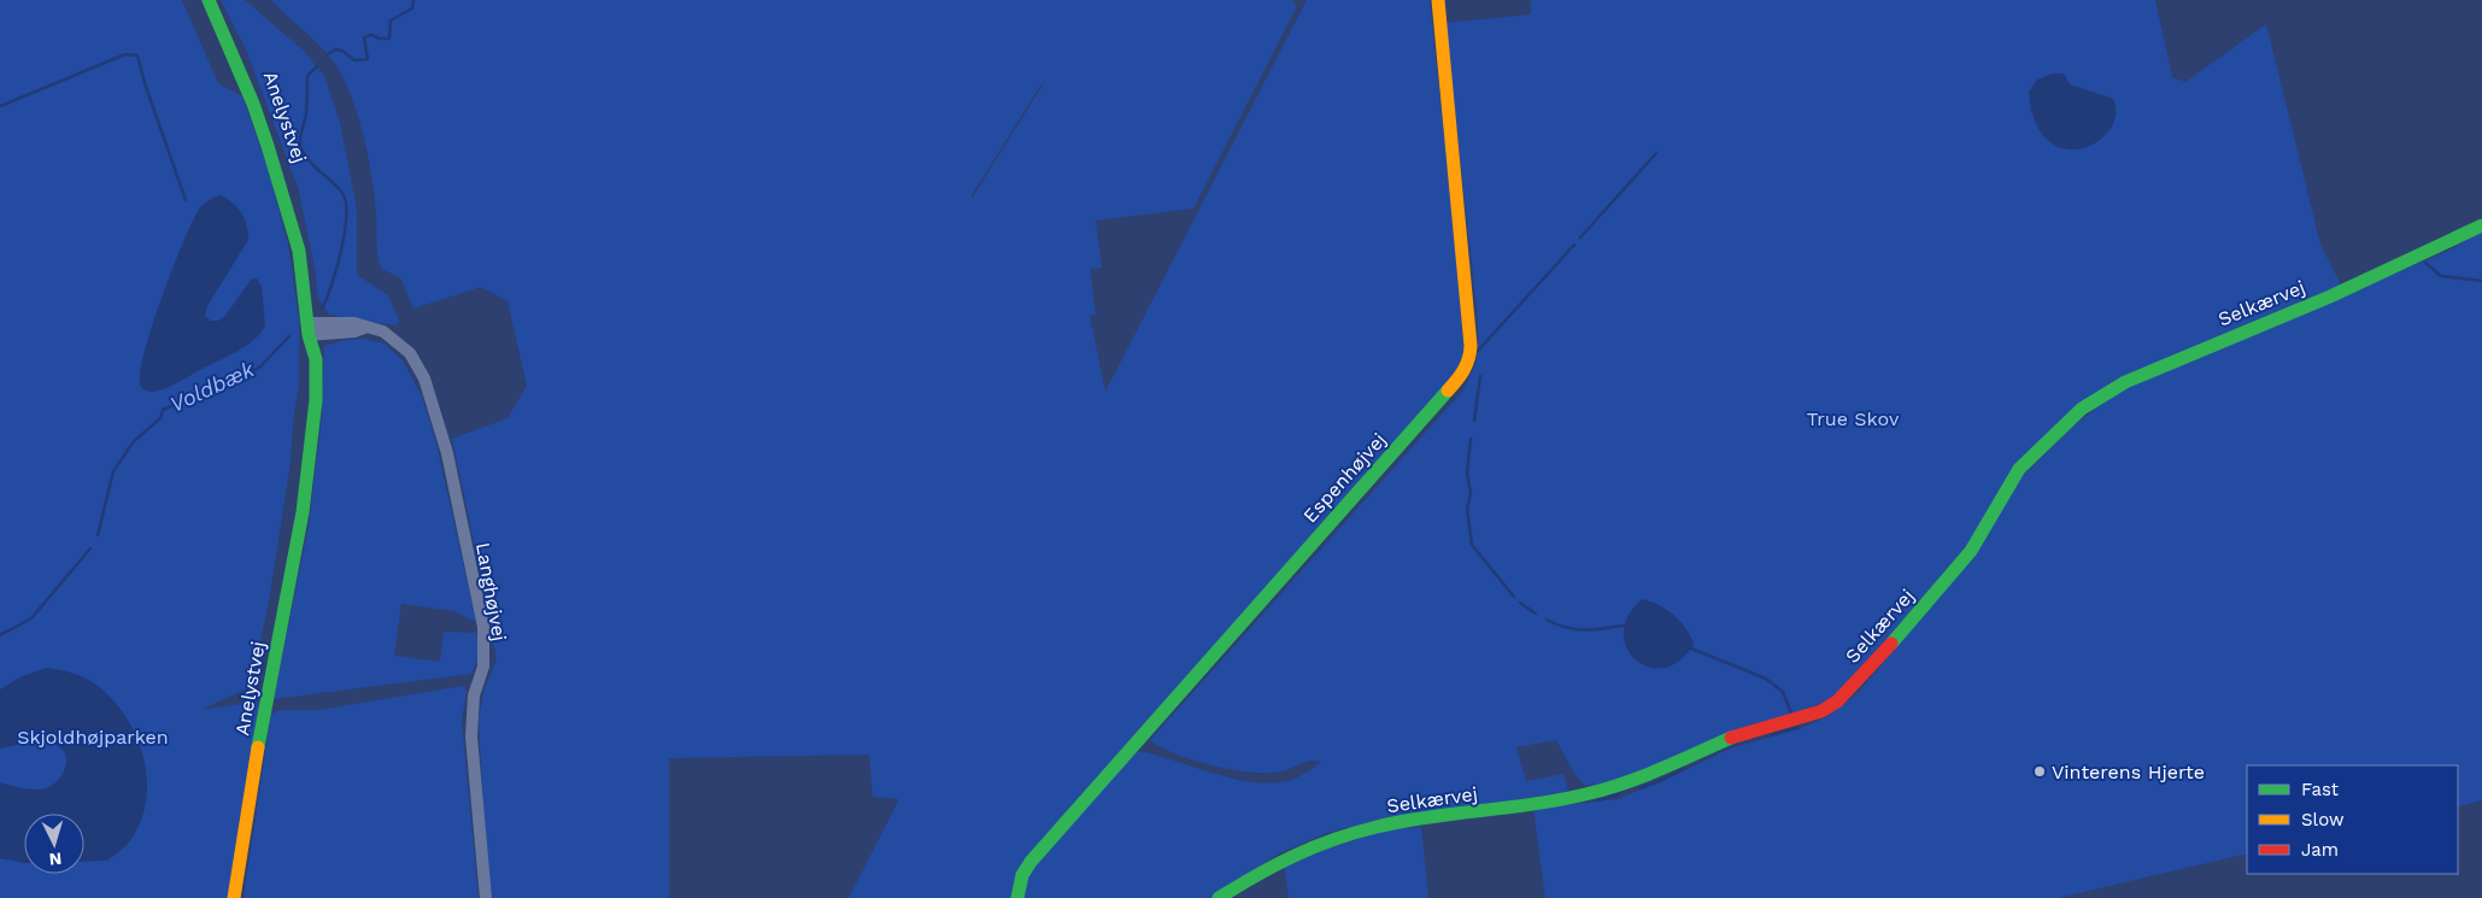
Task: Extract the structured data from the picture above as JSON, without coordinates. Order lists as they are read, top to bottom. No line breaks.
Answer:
{"streets":{"street":["Anelystvej","Selkærvej","Espenhøjvej","Langhøjvej"]},"crossings":[["Anelystvej","Langhøjvej"]],"water":["Voldbæk"],"parks":["True Skov","Skjoldhøjparken"],"places":["Vinterens Hjerte"],"legend":["Fast","Slow","Jam"],"north":"bottom"}
